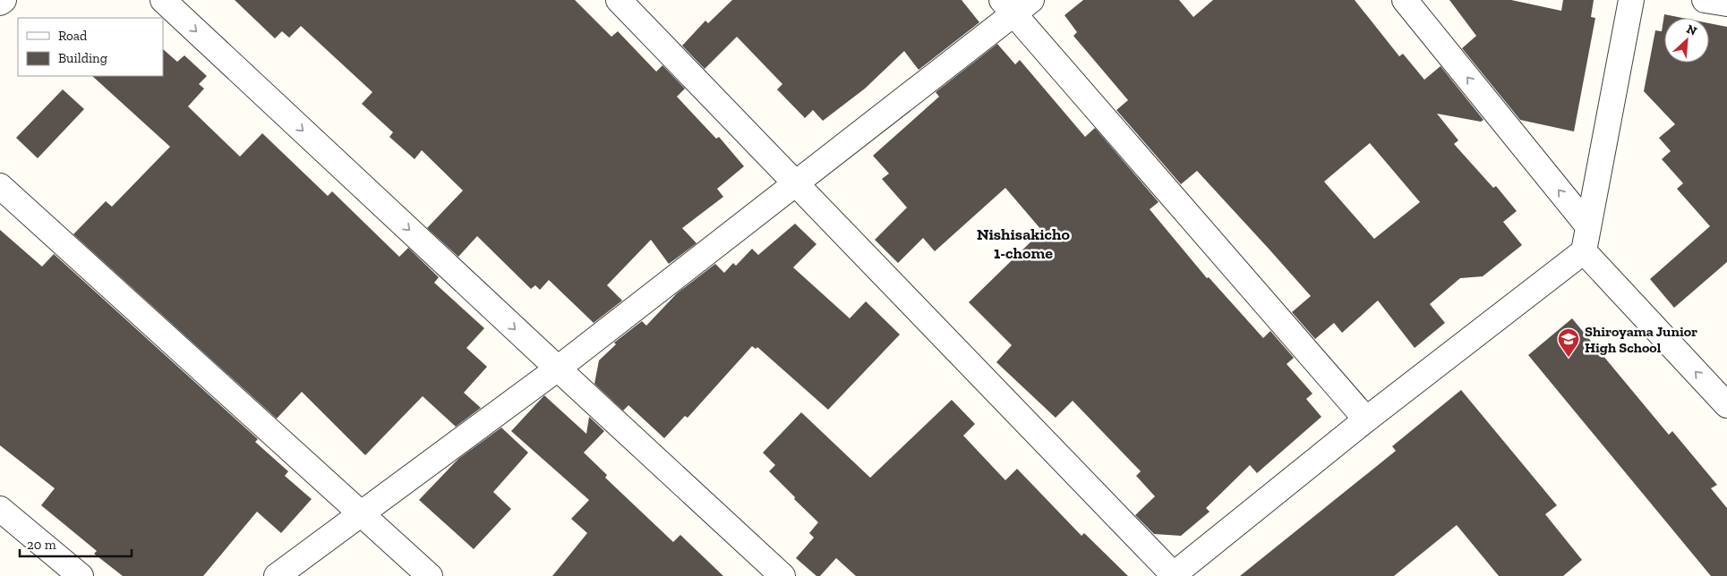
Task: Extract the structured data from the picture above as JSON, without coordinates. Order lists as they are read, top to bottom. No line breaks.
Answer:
{"districts":["Nishisakicho 1-chome"],"places":{"school or university":["Shiroyama Junior High School"]},"legend":["Road","Building"],"scale_bar":"20 m","north":"top right"}
